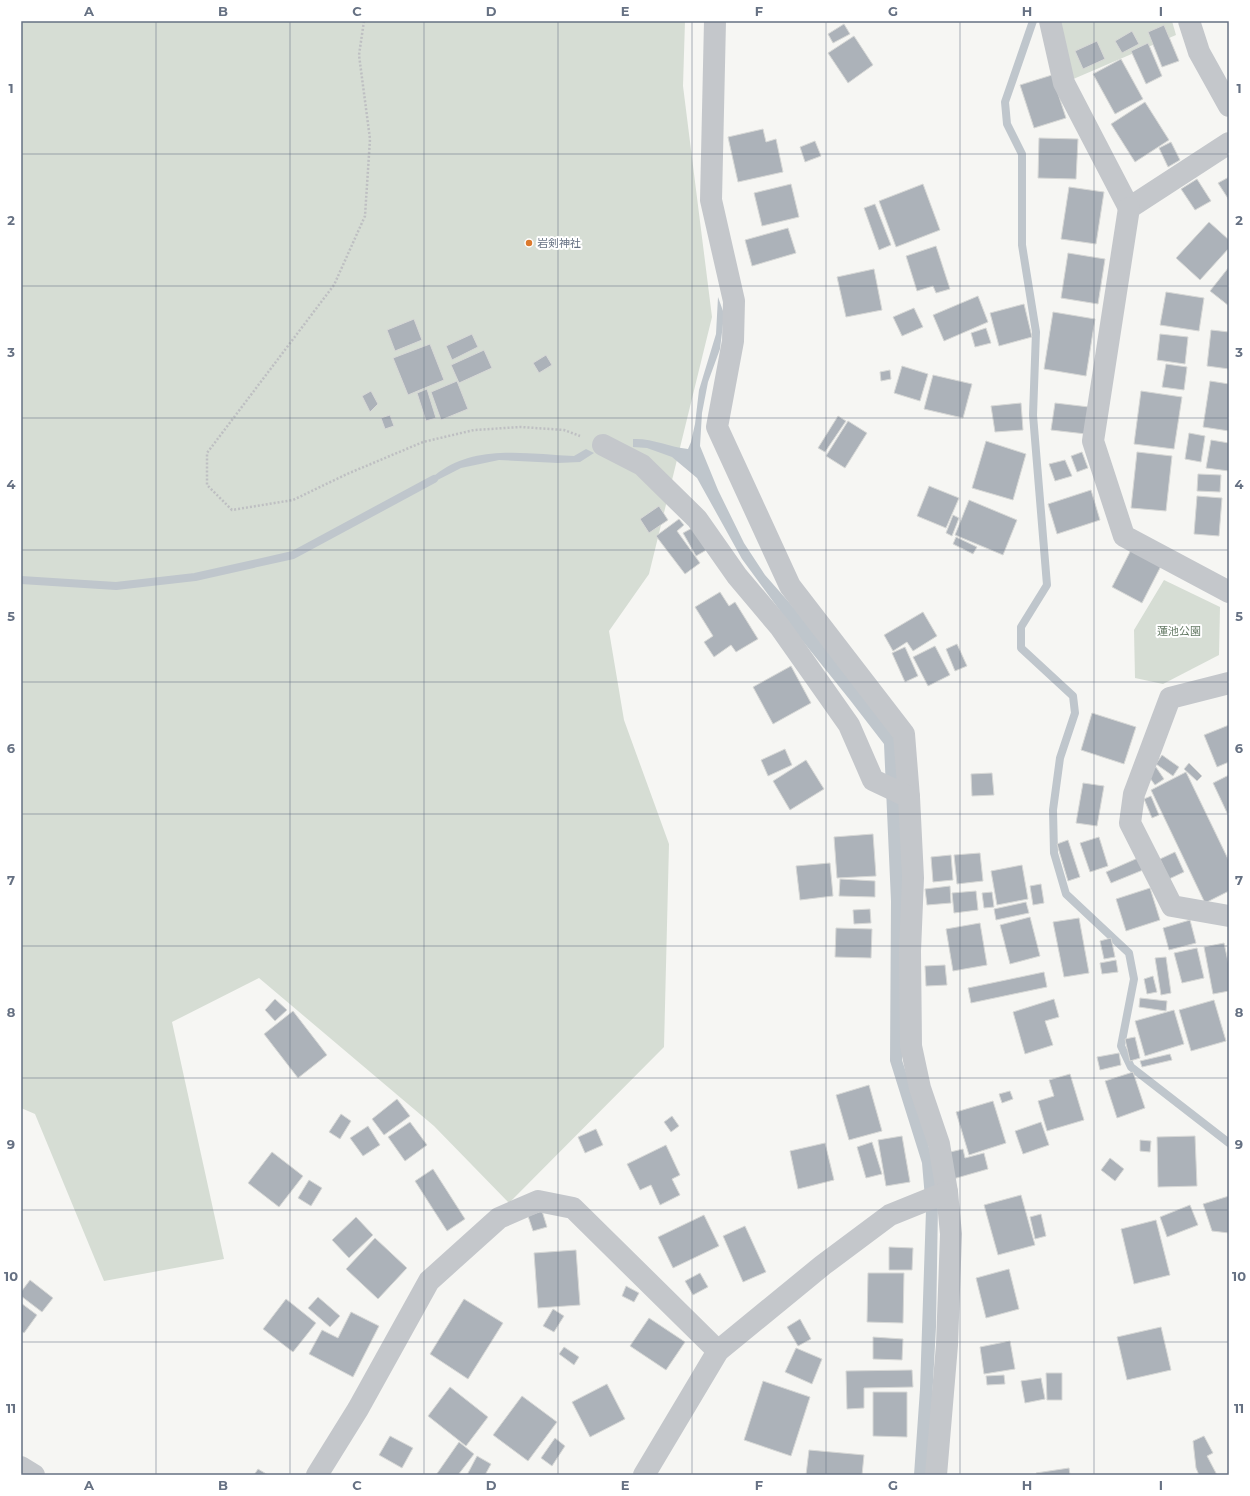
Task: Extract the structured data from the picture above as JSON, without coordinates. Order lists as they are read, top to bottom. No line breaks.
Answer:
{"parks":["蓮池公園"],"places":["岩剣神社"],"grid":{"columns":["A","B","C","D","E","F","G","H","I"],"rows":["1","2","3","4","5","6","7","8","9","10","11"]}}
